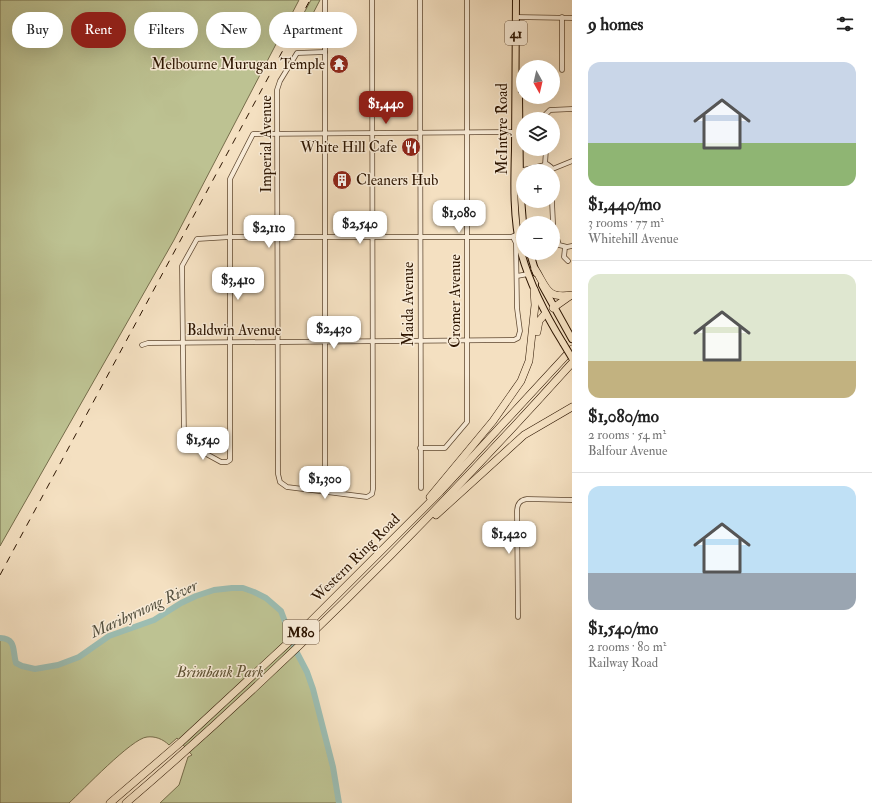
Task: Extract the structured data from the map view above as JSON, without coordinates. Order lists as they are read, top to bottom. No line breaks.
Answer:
{"streets":{"highway":["Western Ring Road","M80"],"main road":["41","McIntyre Road"],"street":["Imperial Avenue","Cromer Avenue","Maida Avenue","Baldwin Avenue"]},"crossings":[["41","McIntyre Road"],["McIntyre Road","Baldwin Avenue"],["Imperial Avenue","Baldwin Avenue"],["Cromer Avenue","Maida Avenue"],["Cromer Avenue","Baldwin Avenue"],["Maida Avenue","Baldwin Avenue"]],"water":["Maribyrnong River"],"parks":["Brimbank Park"],"places":{"temple":["Melbourne Murugan Temple"],"restaurant":["White Hill Cafe"],"building":["Cleaners Hub"]},"north":"bottom","page":{"heading":"9 homes","chip":["Buy","Rent","Filters","New","Apartment"],"list":[{"name":"$1,440/mo","note":"3 rooms · 77 m² · Whitehill Avenue"},{"name":"$1,080/mo","note":"2 rooms · 54 m² · Balfour Avenue"},{"name":"$1,540/mo","note":"2 rooms · 80 m² · Railway Road"}],"map_buttons":["+","−"],"price":["$1,440","$1,080","$2,540","$2,110","$3,410","$2,430","$1,540","$1,300","$1,420"]}}
